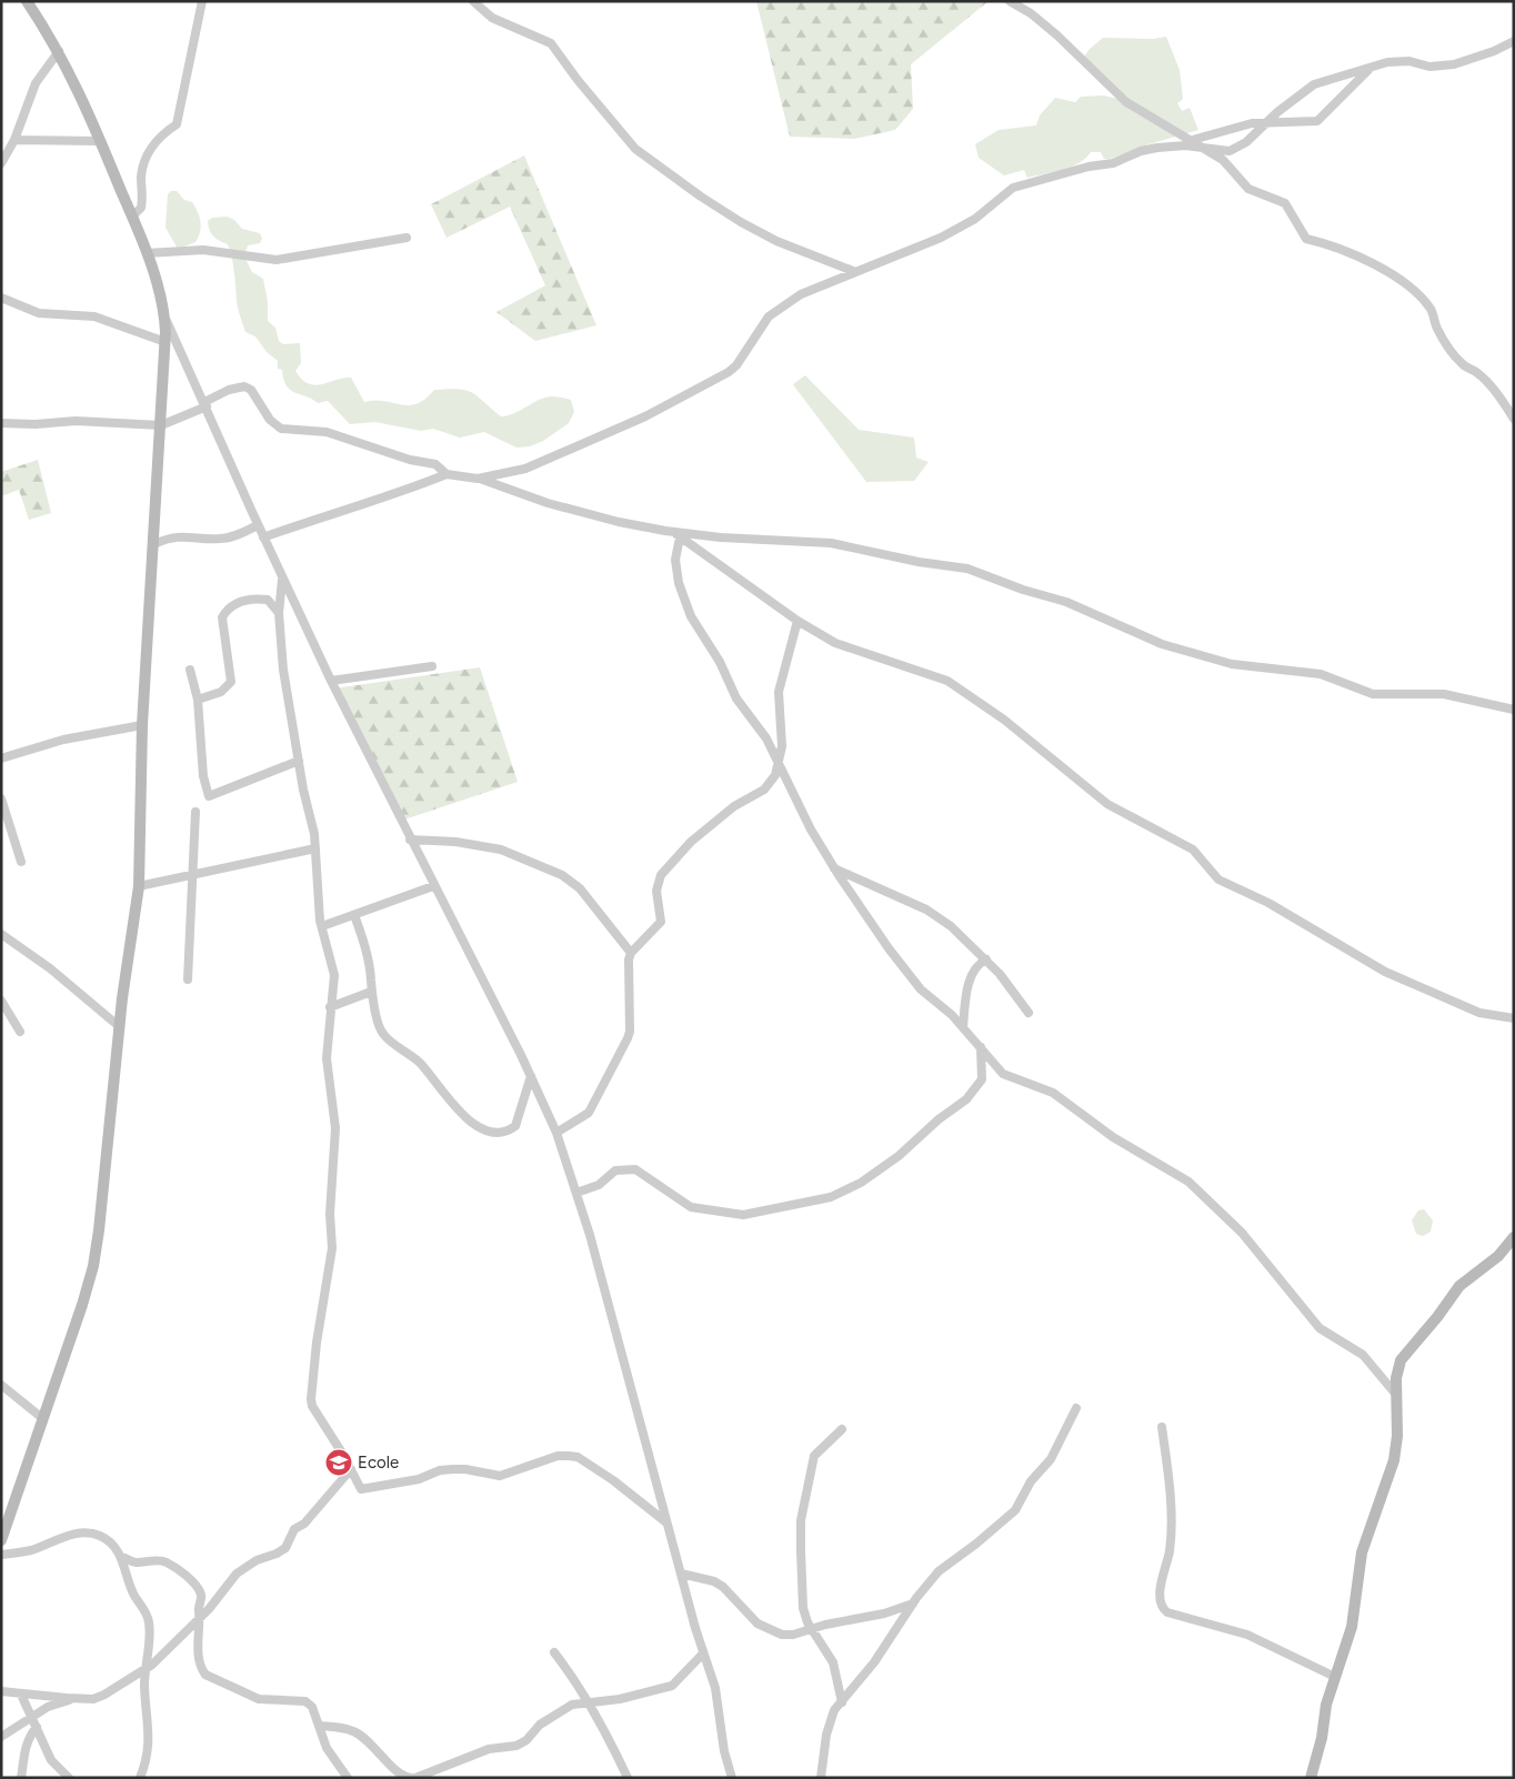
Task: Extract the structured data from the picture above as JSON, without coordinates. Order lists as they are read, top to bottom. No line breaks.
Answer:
{"places":{"school or university":["Ecole"]}}
